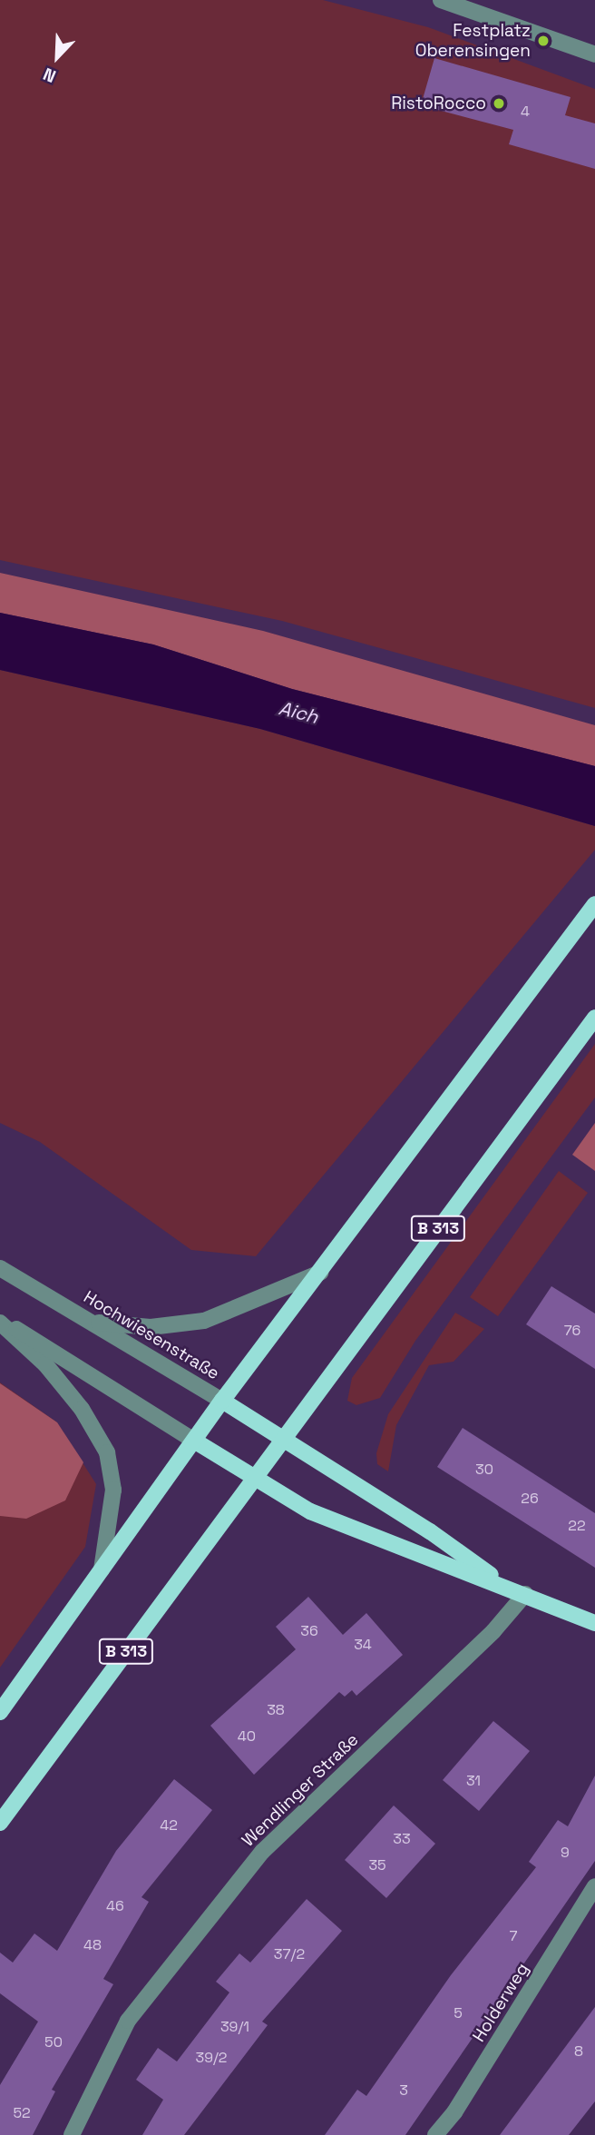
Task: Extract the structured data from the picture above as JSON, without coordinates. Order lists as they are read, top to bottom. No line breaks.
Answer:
{"streets":{"main road":["B 313","Hochwiesenstraße"],"street":["Wendlinger Straße","Holderweg"]},"crossings":[["B 313","Hochwiesenstraße"]],"water":["Aich"],"places":["Festplatz Oberensingen","RistoRocco"],"house_numbers":["4","76","30","26","22","36","34","38","40","31","42","33","9","35","46","7","48","37/2","5","39/1","50","8","39/2","3","52"],"north":"bottom left"}
